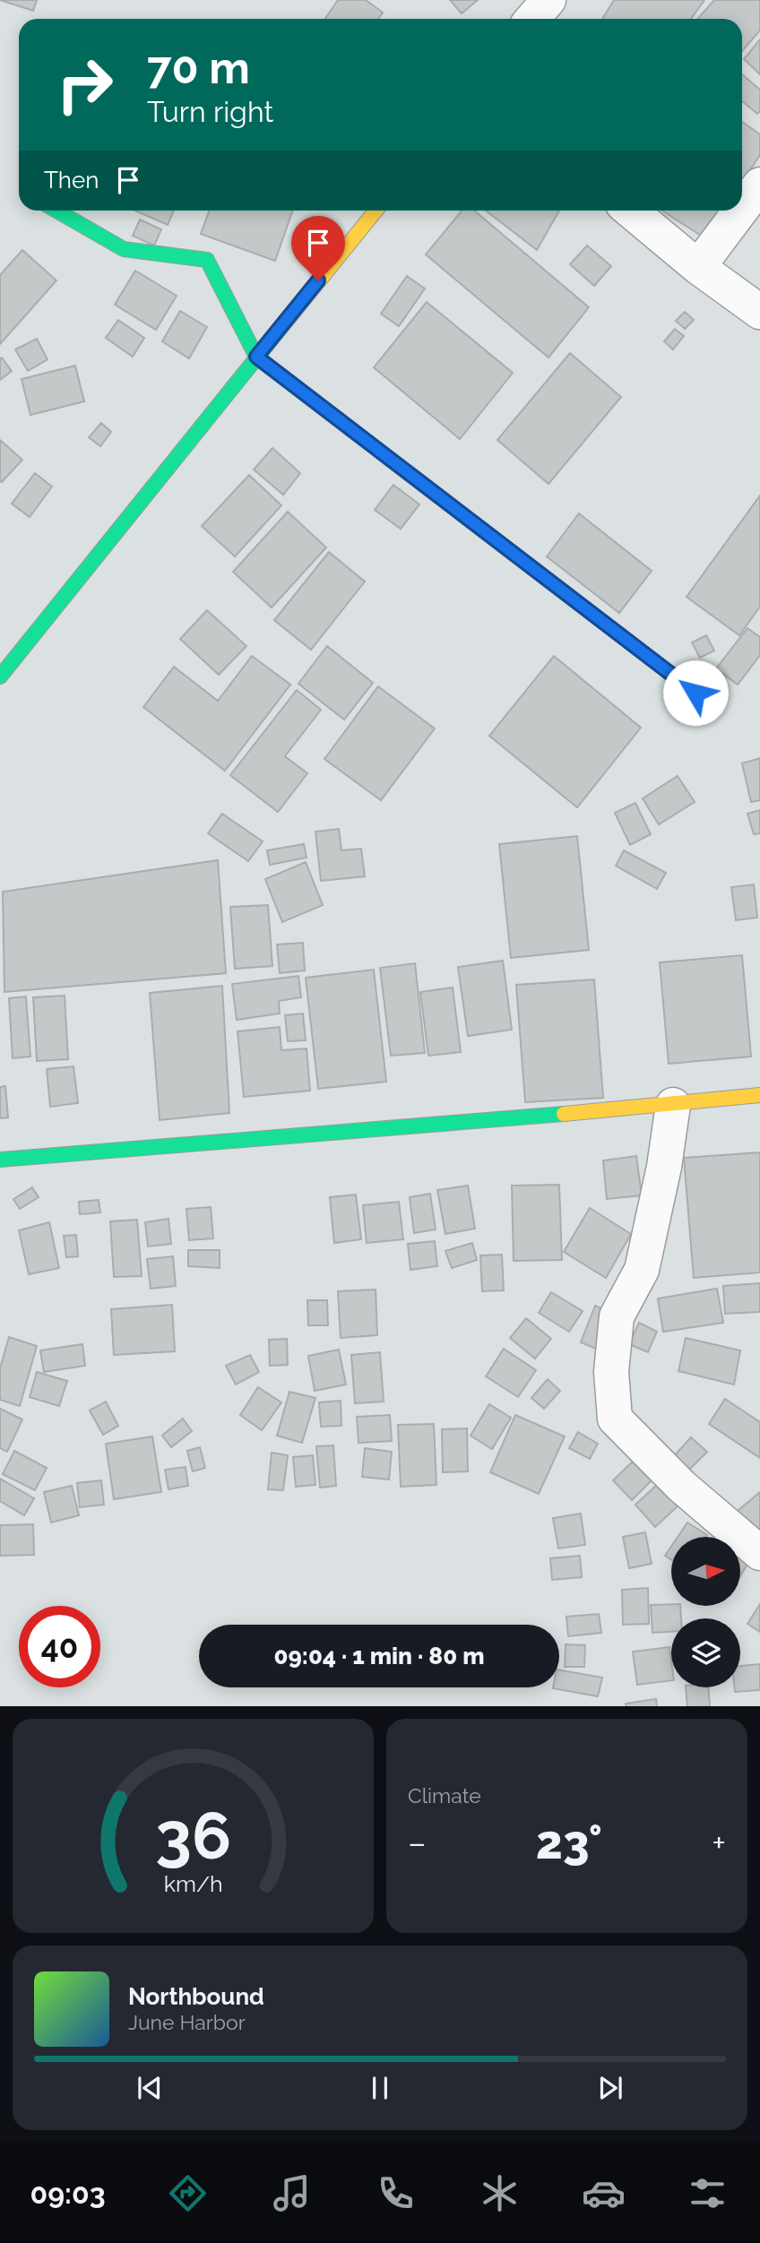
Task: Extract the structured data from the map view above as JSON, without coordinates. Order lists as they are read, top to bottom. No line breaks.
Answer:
{"north":"right","page":{"turn":["70 m","Turn right"],"then":"Then","limit":"40","trip":"09:04 · 1 min · 80 m","tile":"Climate","heat":["−","23°","+"],"song":["Northbound","June Harbor"],"tabs":"09:03","gauge":["36","km/h"]}}
